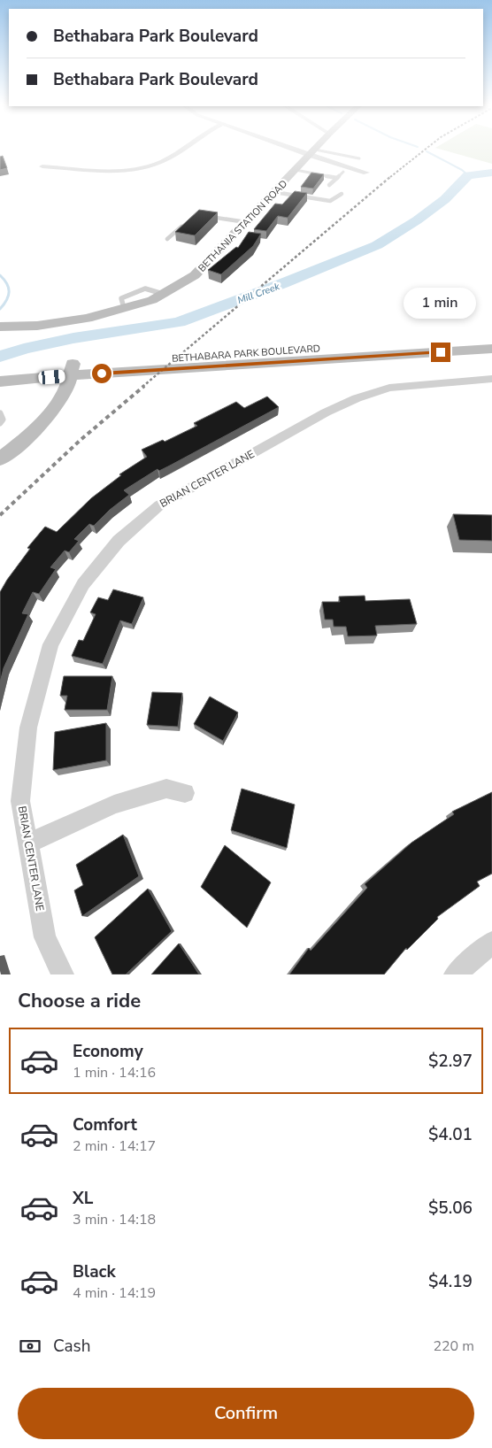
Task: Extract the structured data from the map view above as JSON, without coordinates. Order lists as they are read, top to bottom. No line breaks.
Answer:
{"streets":{"street":["BETHANIA STATION ROAD","BETHABARA PARK BOULEVARD","BRIAN CENTER LANE"]},"water":["Mill Creek"],"page":{"banner":["Bethabara Park Boulevard","Bethabara Park Boulevard"],"bubble":"1 min","heading":"Choose a ride","list":[{"name":"Economy","note":"1 min · 14:16","value":"$2.97"},{"name":"Comfort","note":"2 min · 14:17","value":"$4.01"},{"name":"XL","note":"3 min · 14:18","value":"$5.06"},{"name":"Black","note":"4 min · 14:19","value":"$4.19"}],"pay":["Cash","220 m"],"buttons":"Confirm"}}
